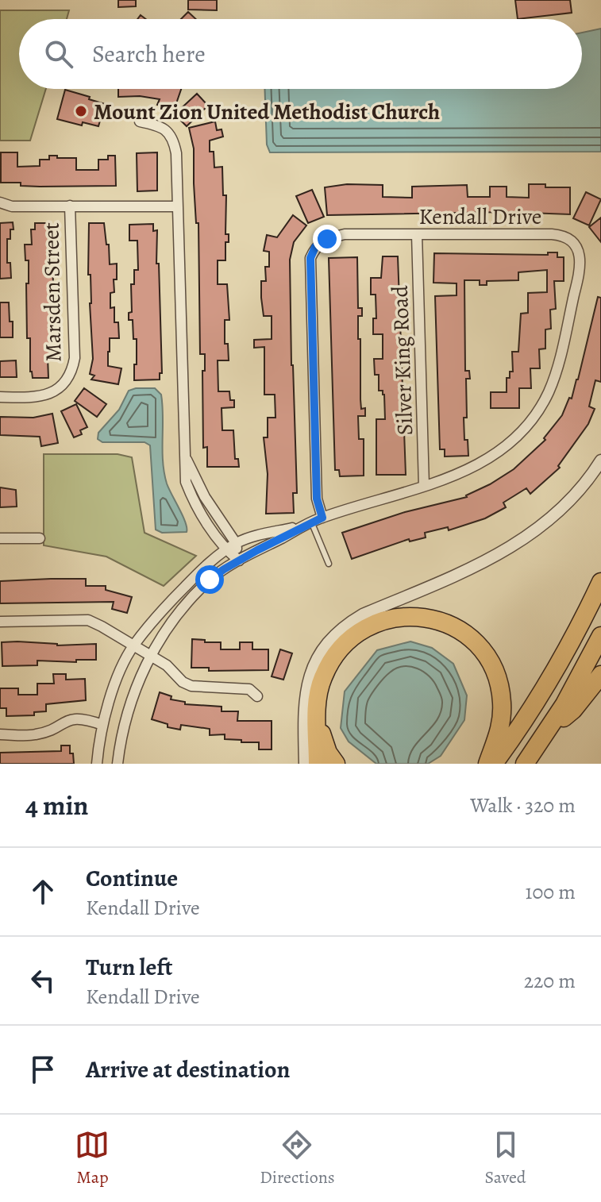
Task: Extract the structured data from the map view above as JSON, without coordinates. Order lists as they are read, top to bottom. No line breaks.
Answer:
{"streets":{"street":["Kendall Drive","Marsden Street","Silver King Road"]},"crossings":[["Kendall Drive","Silver King Road"]],"places":["Mount Zion United Methodist Church"],"page":{"search":"Search here","heading":["4 min","Walk · 320 m"],"list":[["Continue","Kendall Drive","100 m"],["Turn left","Kendall Drive","220 m"],"Arrive at destination"],"nav":["Map","Directions","Saved"]}}
